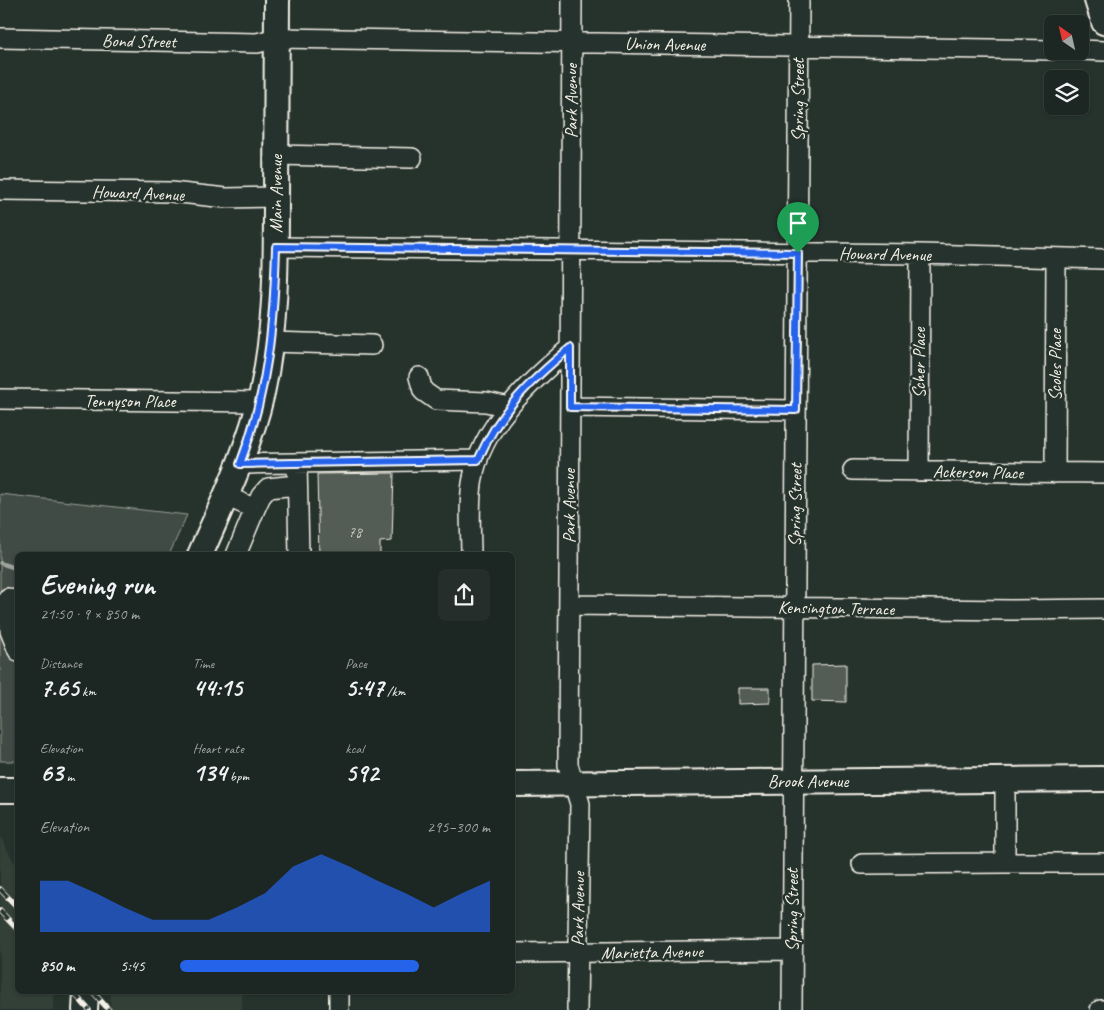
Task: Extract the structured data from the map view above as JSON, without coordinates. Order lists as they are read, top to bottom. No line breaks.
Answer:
{"streets":{"main road":["Main Avenue","Brook Avenue"],"street":["Bond Street","Union Avenue","Spring Street","Park Avenue","Howard Avenue","Scher Place","Scoles Place","Tennyson Place","Ackerson Place","Kensington Terrace","Marietta Avenue"]},"crossings":[["Bond Street","Union Avenue"],["Bond Street","Main Avenue"],["Union Avenue","Spring Street"],["Union Avenue","Park Avenue"],["Union Avenue","Main Avenue"],["Spring Street","Howard Avenue"],["Spring Street","Kensington Terrace"],["Spring Street","Brook Avenue"],["Spring Street","Marietta Avenue"],["Park Avenue","Howard Avenue"],["Park Avenue","Kensington Terrace"],["Park Avenue","Brook Avenue"],["Park Avenue","Marietta Avenue"],["Howard Avenue","Main Avenue"],["Howard Avenue","Scher Place"],["Howard Avenue","Scoles Place"],["Main Avenue","Tennyson Place"],["Scher Place","Ackerson Place"],["Scoles Place","Ackerson Place"]],"house_numbers":["78"],"north":"top left","page":{"heading":["Evening run","21:50 · 9 × 850 m"],"stats":[["Distance","7.65 km"],["Time","44:15"],["Pace","5:47 /km"],["Elevation","63 m"],["Heart rate","134 bpm"],["kcal","592"]],"chart":["Elevation","295–300 m"],"list":[{"name":"850 m","note":"5:45"}]}}
